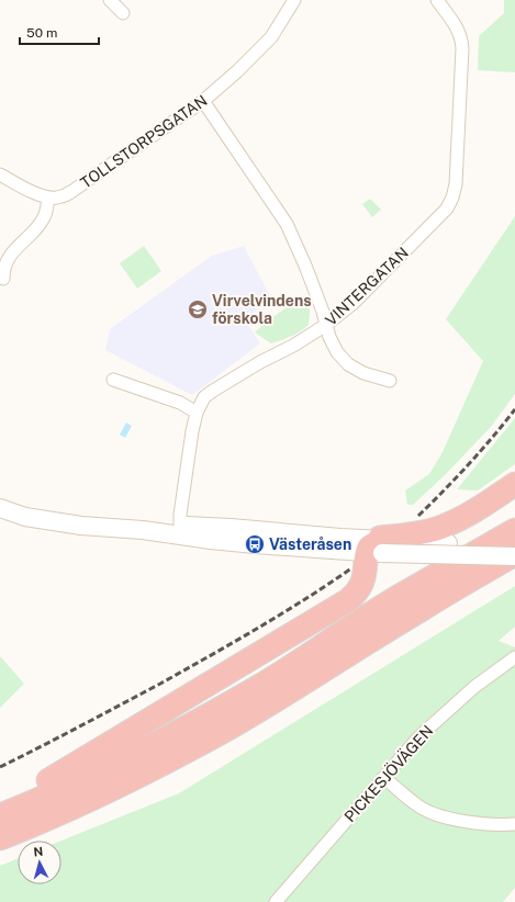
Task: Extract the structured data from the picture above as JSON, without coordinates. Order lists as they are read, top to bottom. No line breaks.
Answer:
{"streets":{"street":["TOLLSTORPSGATAN","VINTERGATAN","PICKESJÖVÄGEN"]},"places":{"school or university":["Virvelvindens förskola"],"bus stop":["Västeråsen"]},"scale_bar":"50 m","north":"top"}
